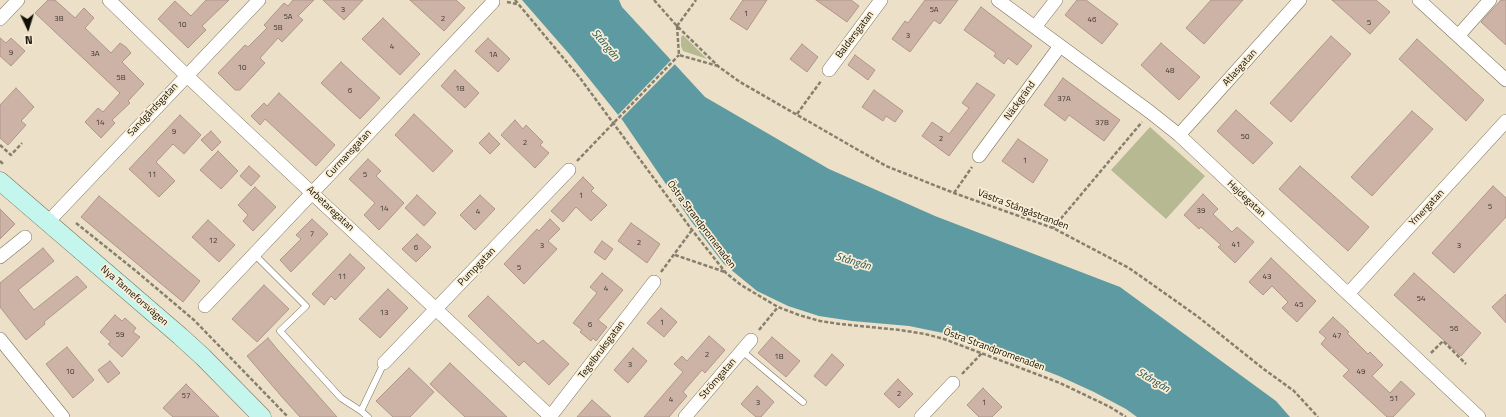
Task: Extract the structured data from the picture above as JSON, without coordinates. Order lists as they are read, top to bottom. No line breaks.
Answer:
{"streets":{"main road":["Nya Tanneforsvägen"],"street":["Baldersgatan","Atlasgatan","Näckgränd","Sandgårdsgatan","Curmansgatan","Hejdegatan","Ymergatan","Arbetaregatan","Pumpgatan","Tegelbruksgatan","Strömgatan"],"path":["Västra Stångåstranden","Östra Strandpromenaden"]},"crossings":[["Atlasgatan","Hejdegatan"],["Näckgränd","Hejdegatan"],["Sandgårdsgatan","Arbetaregatan"],["Sandgårdsgatan","Nya Tanneforsvägen"],["Curmansgatan","Arbetaregatan"],["Hejdegatan","Ymergatan"],["Arbetaregatan","Pumpgatan"],["Arbetaregatan","Tegelbruksgatan"]],"water":["Stångån"],"house_numbers":["3","5A","1","5A","3B","2","46","5","10","5B","3","4","9","3A","1A","10","48","5B","1B","6","37A","14","37B","9","50","2","2","1","11","5","1","5","14","39","4","7","12","2","41","3","3","6","5","11","43","4","54","45","13","1","6","56","59","47","2","1B","3","10","49","2","57","51","4","3","1"],"north":"bottom"}
